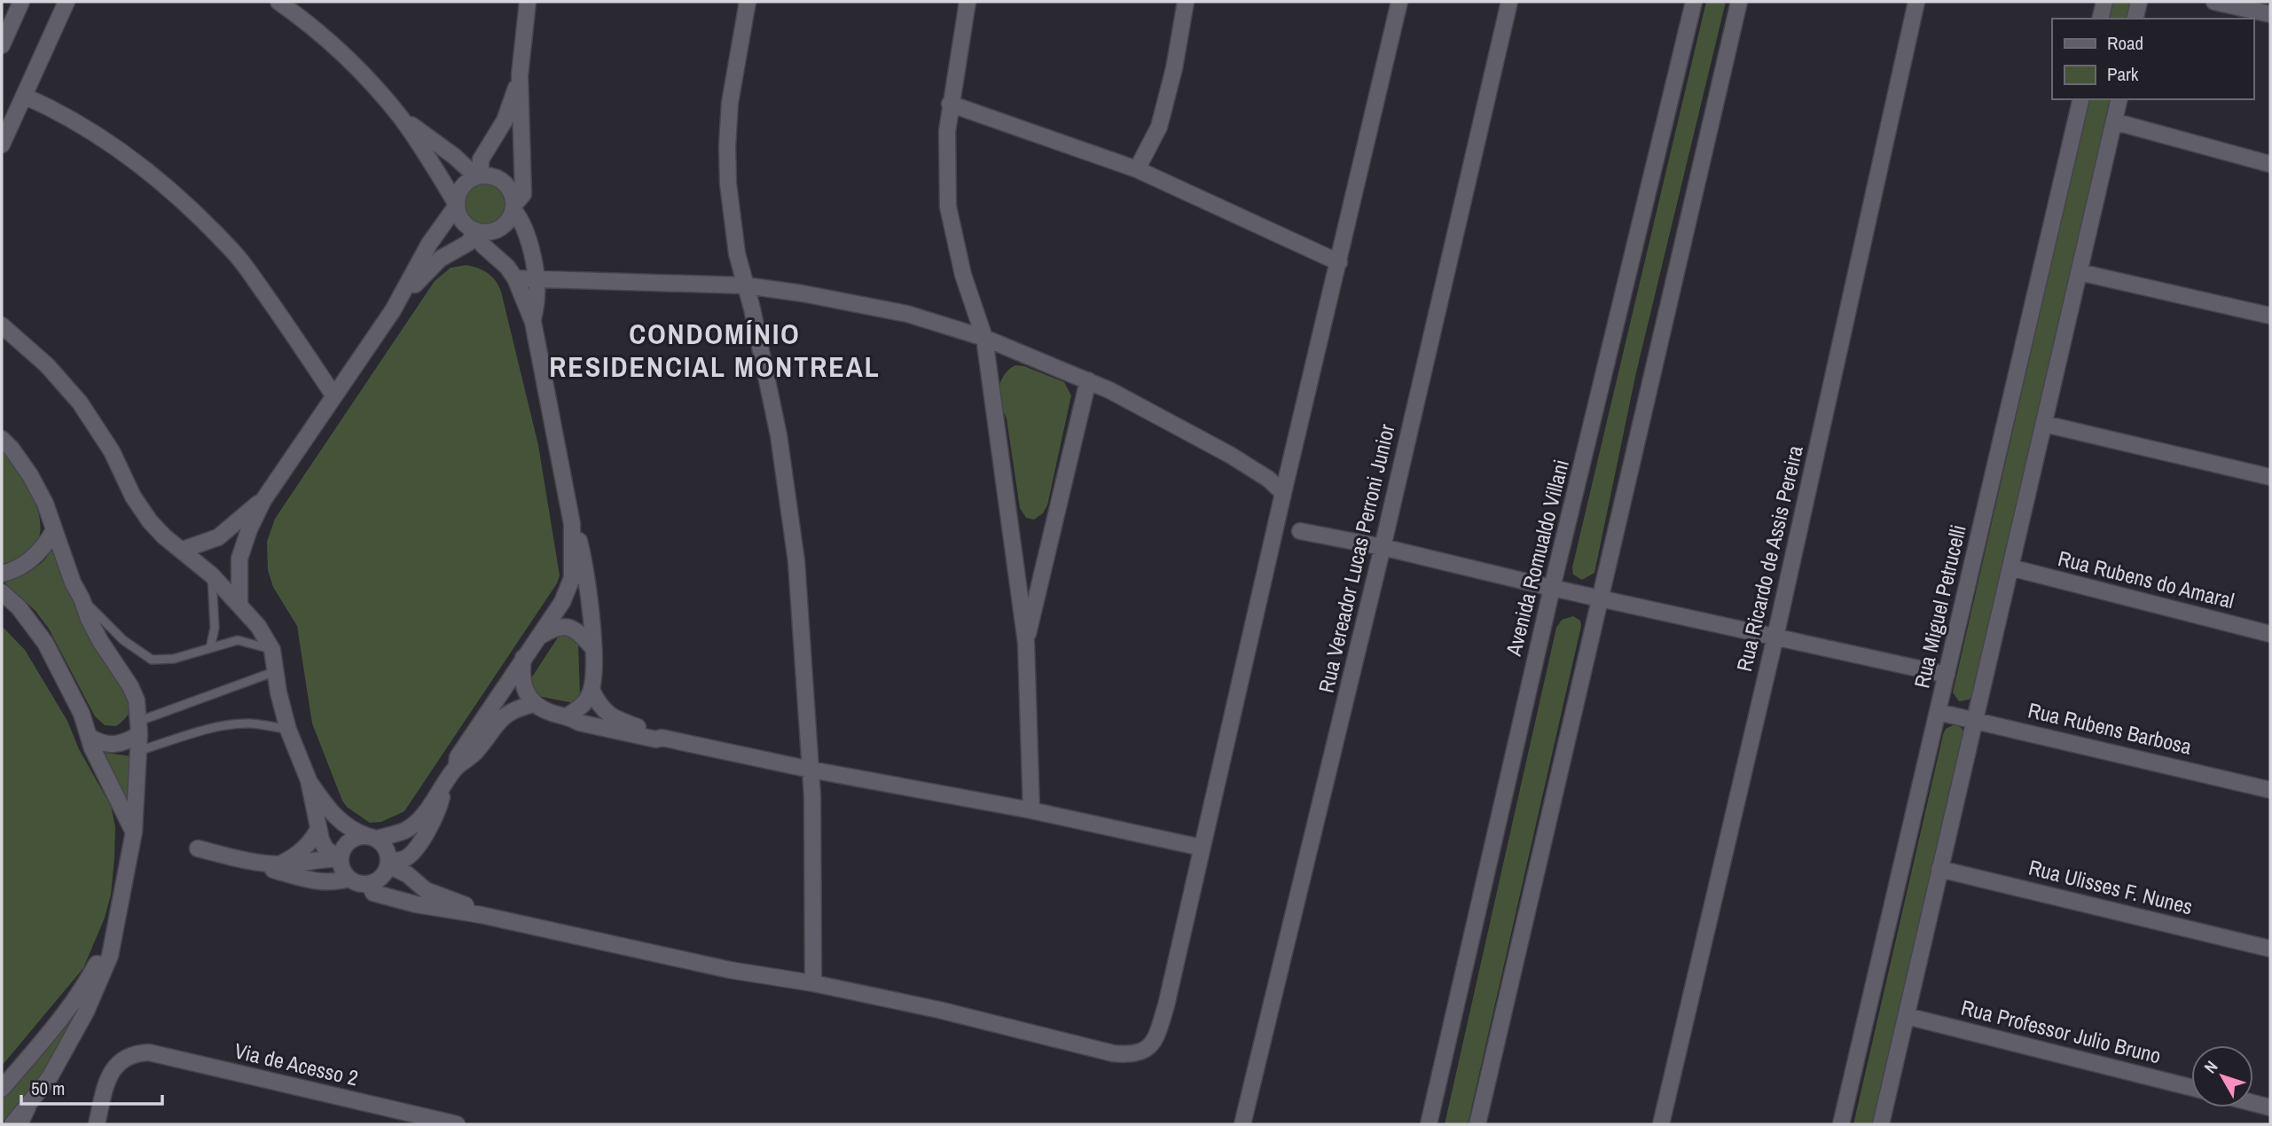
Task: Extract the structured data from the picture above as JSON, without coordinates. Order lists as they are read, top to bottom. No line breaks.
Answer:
{"streets":{"street":["Avenida Romualdo Villani","Rua Vereador Lucas Perroni Junior","Rua Ricardo de Assis Pereira","Rua Rubens do Amaral","Rua Miguel Petrucelli","Rua Rubens Barbosa","Rua Ulisses F. Nunes","Rua Professor Julio Bruno","Via de Acesso 2"]},"crossings":[["Rua Miguel Petrucelli","Rua Rubens Barbosa"]],"districts":["CONDOMÍNIO RESIDENCIAL MONTREAL"],"legend":["Road","Park"],"scale_bar":"50 m","north":"top left"}
